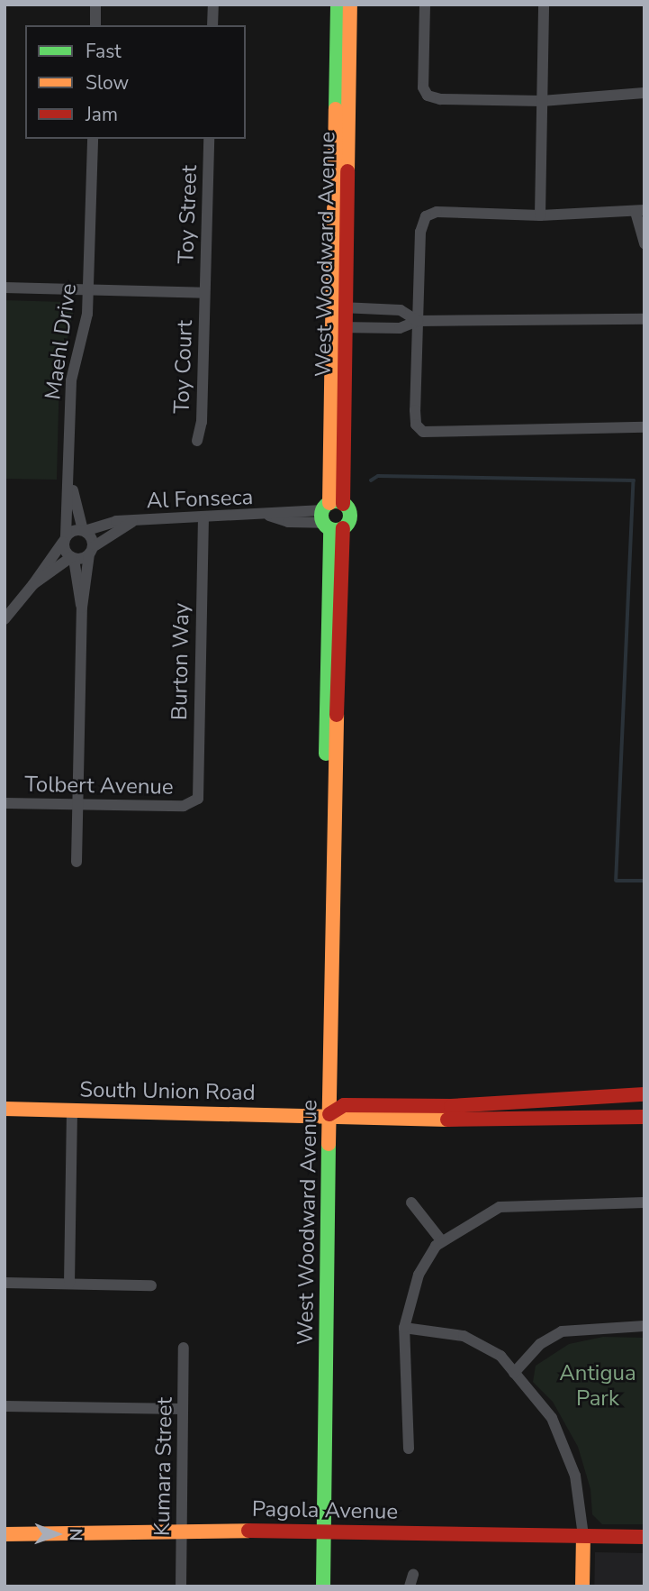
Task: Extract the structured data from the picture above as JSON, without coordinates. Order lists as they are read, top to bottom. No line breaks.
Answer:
{"streets":{"street":["Toy Street","West Woodward Avenue","Maehl Drive","Toy Court","Al Fonseca","Burton Way","Tolbert Avenue","South Union Road","Kumara Street","Pagola Avenue"]},"crossings":[["Toy Street","Toy Court"],["West Woodward Avenue","Al Fonseca"],["West Woodward Avenue","South Union Road"],["West Woodward Avenue","Pagola Avenue"],["Maehl Drive","Al Fonseca"],["Al Fonseca","Burton Way"],["Burton Way","Tolbert Avenue"],["Kumara Street","Pagola Avenue"]],"parks":["Antigua Park"],"legend":["Fast","Slow","Jam"],"north":"right"}
